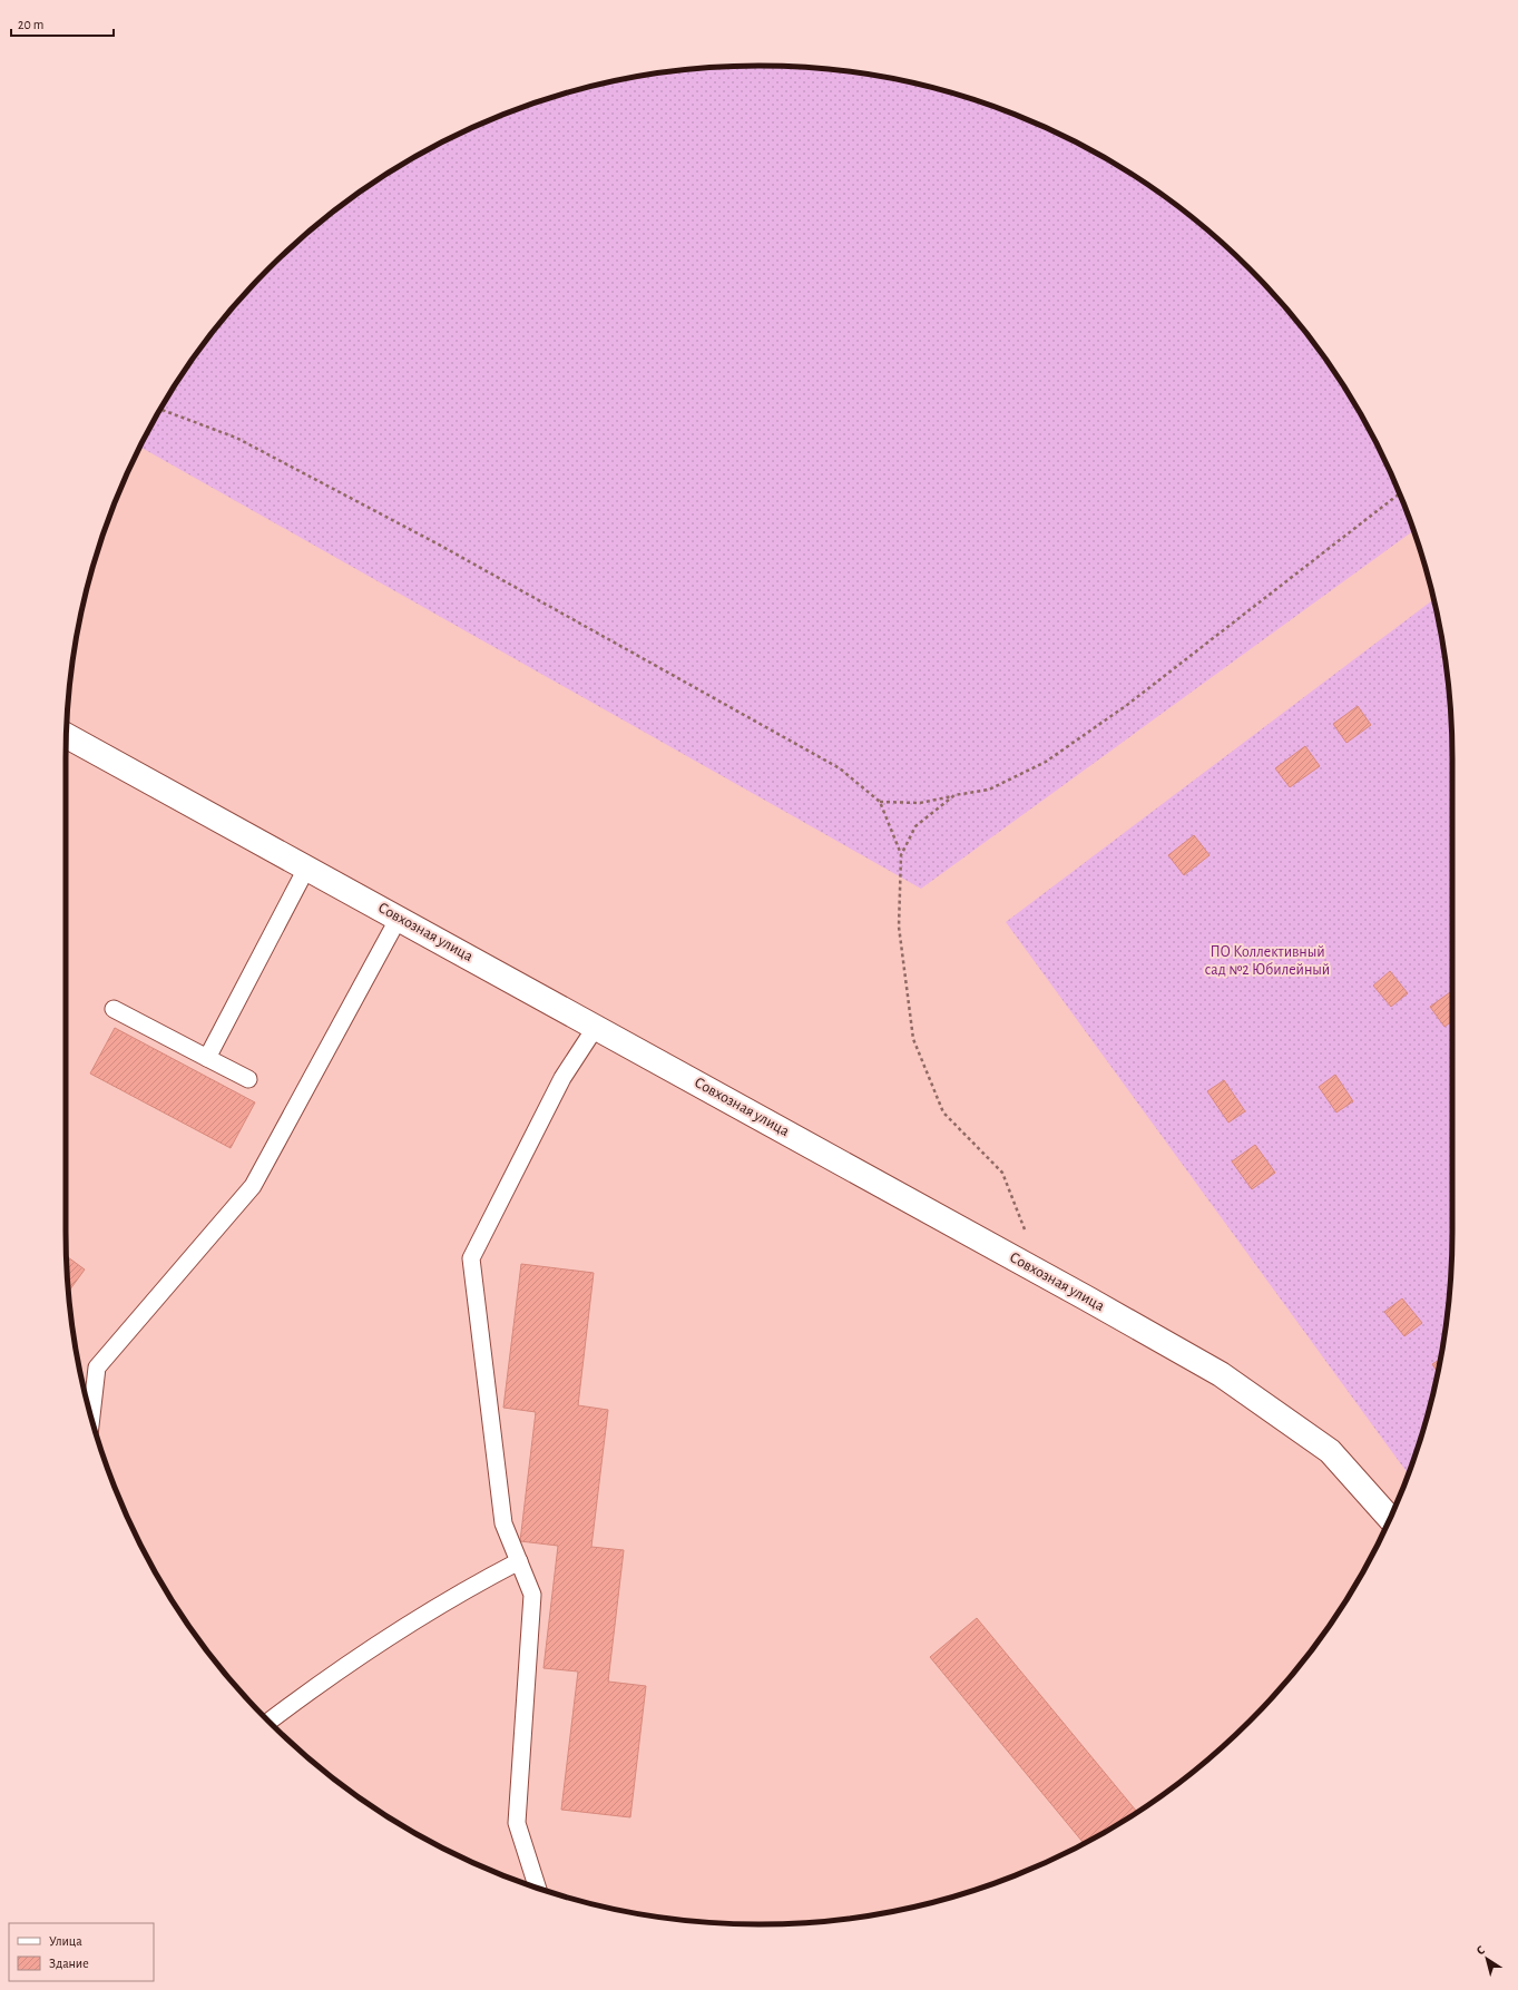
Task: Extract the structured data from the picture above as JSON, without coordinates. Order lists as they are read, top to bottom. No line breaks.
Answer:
{"streets":{"main road":["Совхозная улица"]},"parks":["ПО Коллективный сад №2 Юбилейный"],"legend":["Улица","Здание"],"scale_bar":"20 m","north":"top left"}
